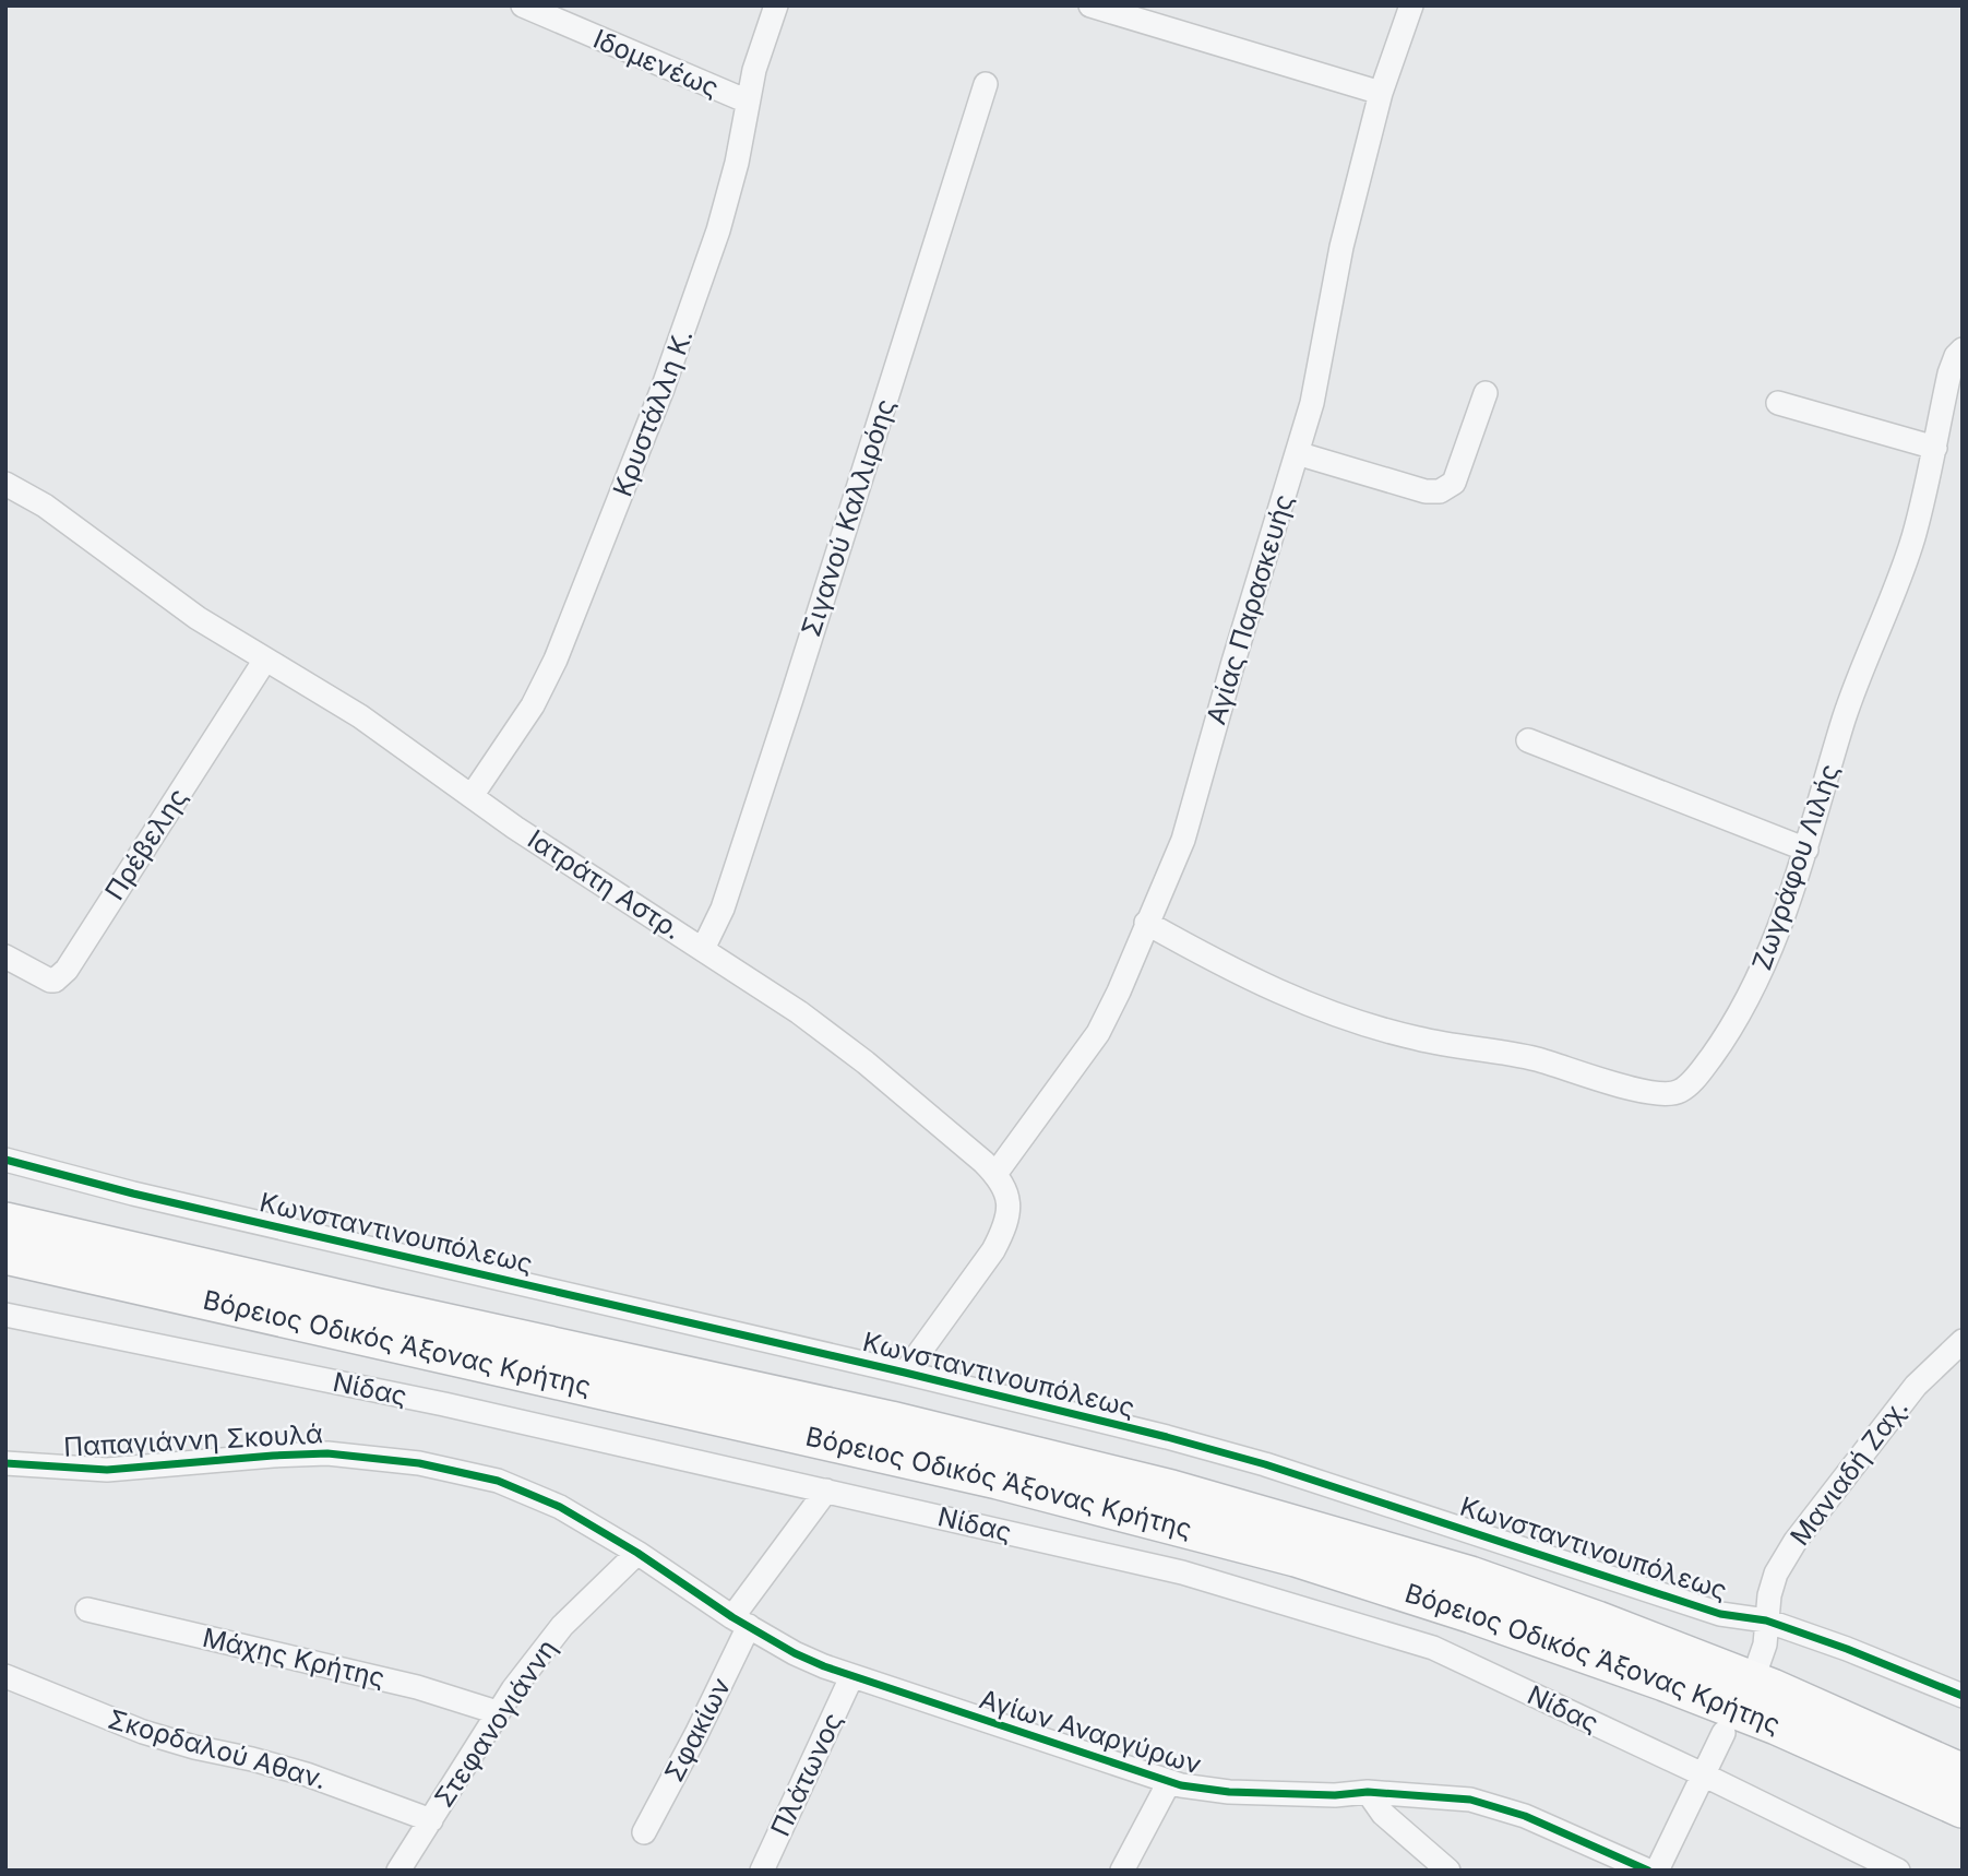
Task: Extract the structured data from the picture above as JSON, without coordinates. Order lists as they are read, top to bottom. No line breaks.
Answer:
{"streets":{"highway":["Βόρειος Οδικός Άξονας Κρήτης"],"street":["Ιδομενέως","Κρυστάλλη Κ.","Σιγανού Καλλιρόης","Αγίας Παρασκευής","Πρέβελης","Ζωγράφου Λιλής","Ιατράτη Αστρ.","Κωνσταντινουπόλεως","Νίδας","Παπαγιάννη Σκουλά","Μανιαδή Ζαχ.","Μάχης Κρήτης","Στεφανογιάννη","Σφακίων","Αγίων Αναργύρων","Σκορδαλού Αθαν.","Πλάτωνος"]},"crossings":[["Ιδομενέως","Κρυστάλλη Κ."],["Κρυστάλλη Κ.","Ιατράτη Αστρ."],["Σιγανού Καλλιρόης","Ιατράτη Αστρ."],["Αγίας Παρασκευής","Ζωγράφου Λιλής"],["Αγίας Παρασκευής","Ιατράτη Αστρ."],["Πρέβελης","Ιατράτη Αστρ."],["Ιατράτη Αστρ.","Κωνσταντινουπόλεως"],["Κωνσταντινουπόλεως","Μανιαδή Ζαχ."],["Νίδας","Σφακίων"],["Παπαγιάννη Σκουλά","Στεφανογιάννη"],["Παπαγιάννη Σκουλά","Αγίων Αναργύρων"],["Μάχης Κρήτης","Στεφανογιάννη"],["Στεφανογιάννη","Αγίων Αναργύρων"],["Στεφανογιάννη","Σκορδαλού Αθαν."],["Σφακίων","Αγίων Αναργύρων"],["Αγίων Αναργύρων","Πλάτωνος"]]}
